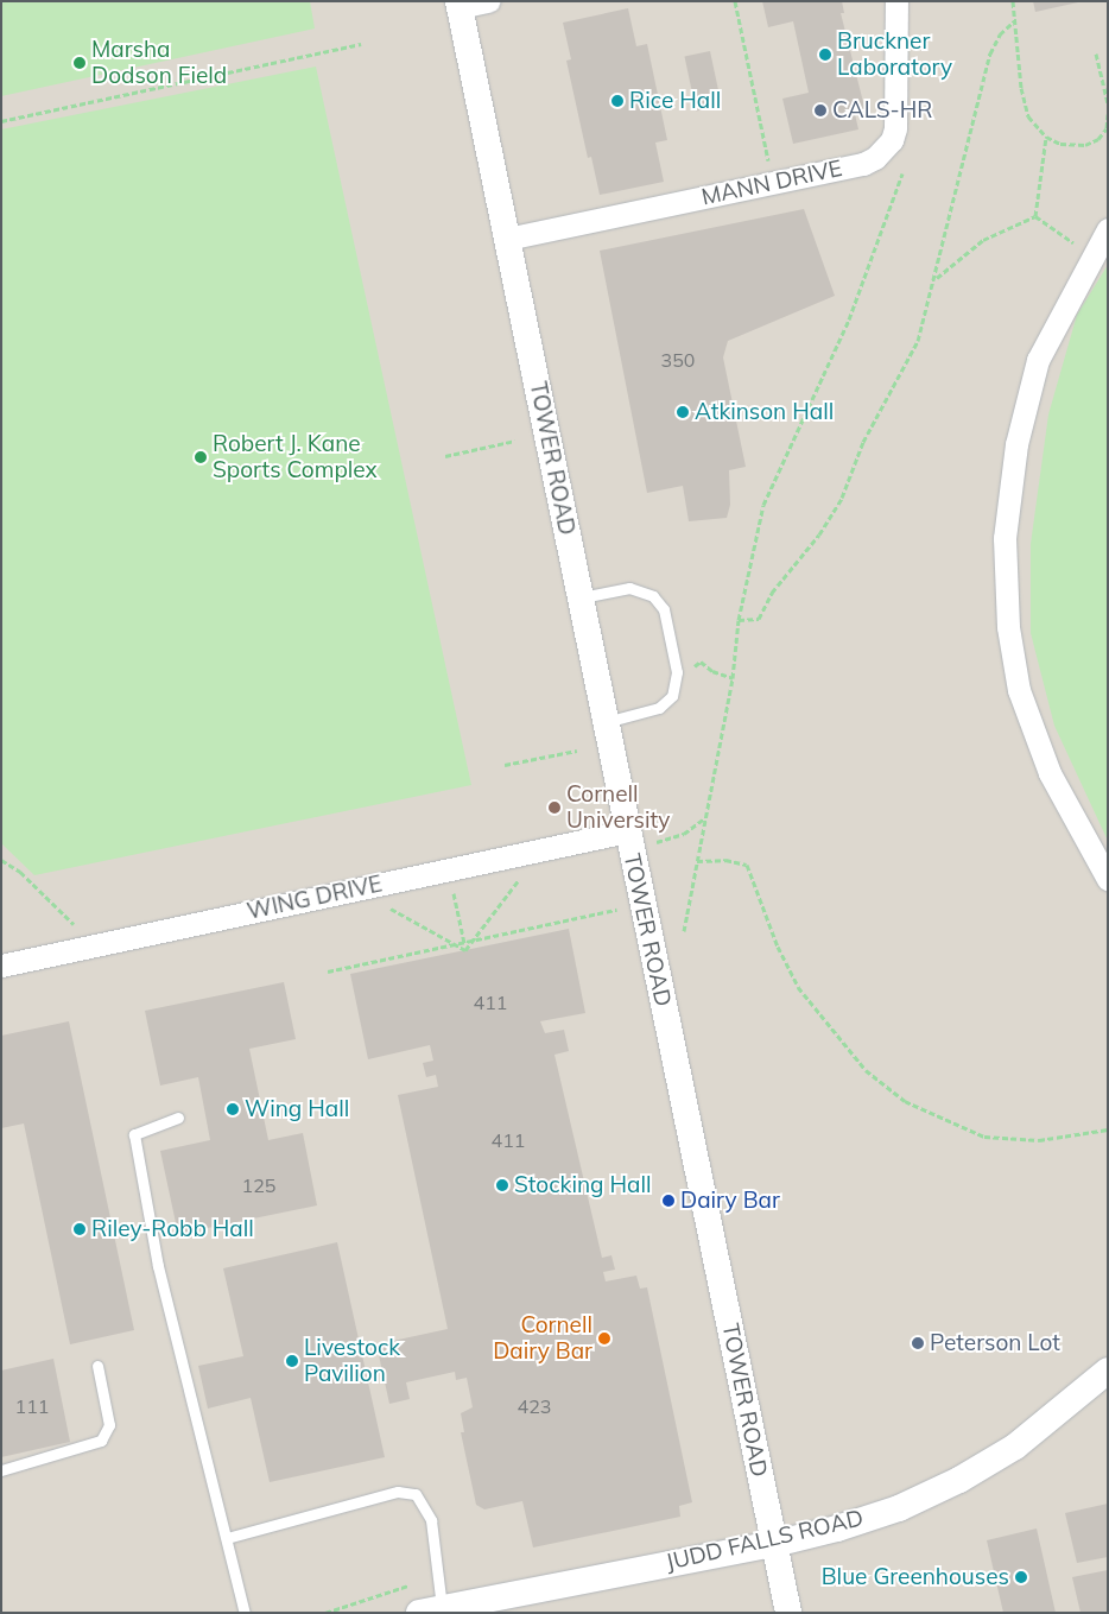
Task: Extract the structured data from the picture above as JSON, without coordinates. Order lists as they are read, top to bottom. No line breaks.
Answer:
{"streets":{"street":["MANN DRIVE","TOWER ROAD","WING DRIVE","JUDD FALLS ROAD"]},"crossings":[["MANN DRIVE","TOWER ROAD"],["TOWER ROAD","WING DRIVE"],["TOWER ROAD","JUDD FALLS ROAD"]],"places":["Bruckner Laboratory","Marsha Dodson Field","Rice Hall","CALS-HR","Atkinson Hall","Robert J. Kane Sports Complex","Cornell University","Wing Hall","Stocking Hall","Dairy Bar","Riley-Robb Hall","Cornell Dairy Bar","Peterson Lot","Livestock Pavilion","Blue Greenhouses"],"house_numbers":["350","411","411","125","111","423"]}
